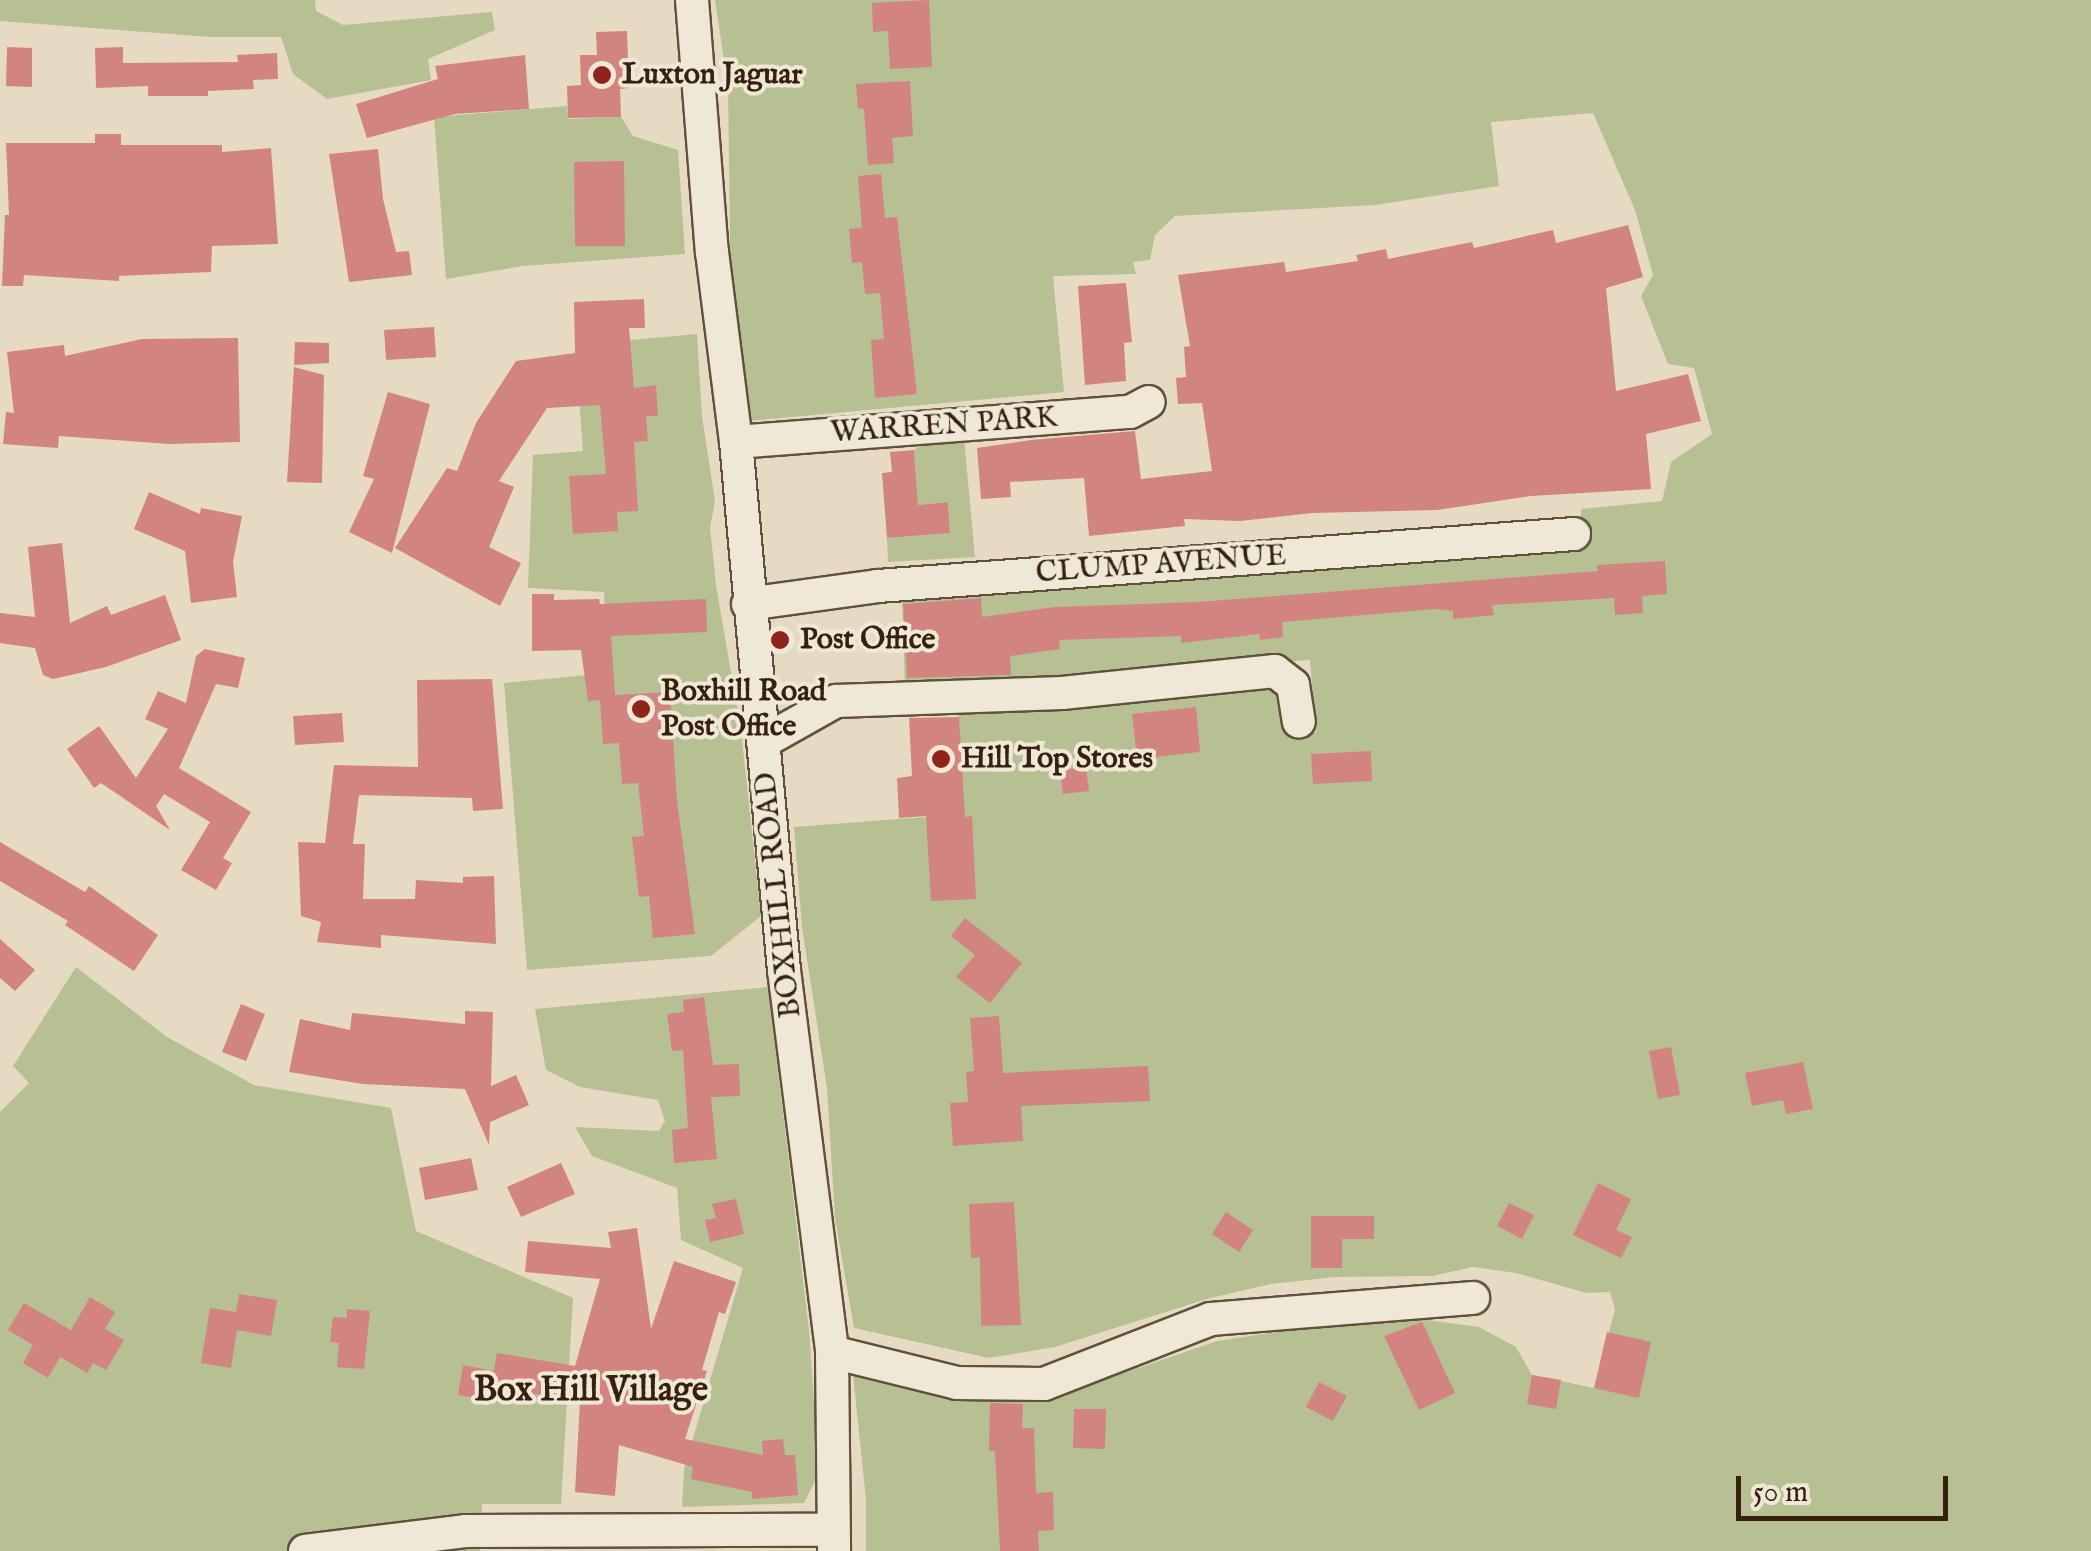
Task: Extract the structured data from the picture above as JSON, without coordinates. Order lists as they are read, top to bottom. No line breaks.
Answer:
{"streets":{"street":["WARREN PARK","CLUMP AVENUE","BOXHILL ROAD"]},"crossings":[["WARREN PARK","BOXHILL ROAD"],["CLUMP AVENUE","BOXHILL ROAD"]],"districts":["Box Hill Village"],"places":["Luxton Jaguar","Post Office","Boxhill Road Post Office","Hill Top Stores"],"scale_bar":"50 m"}
